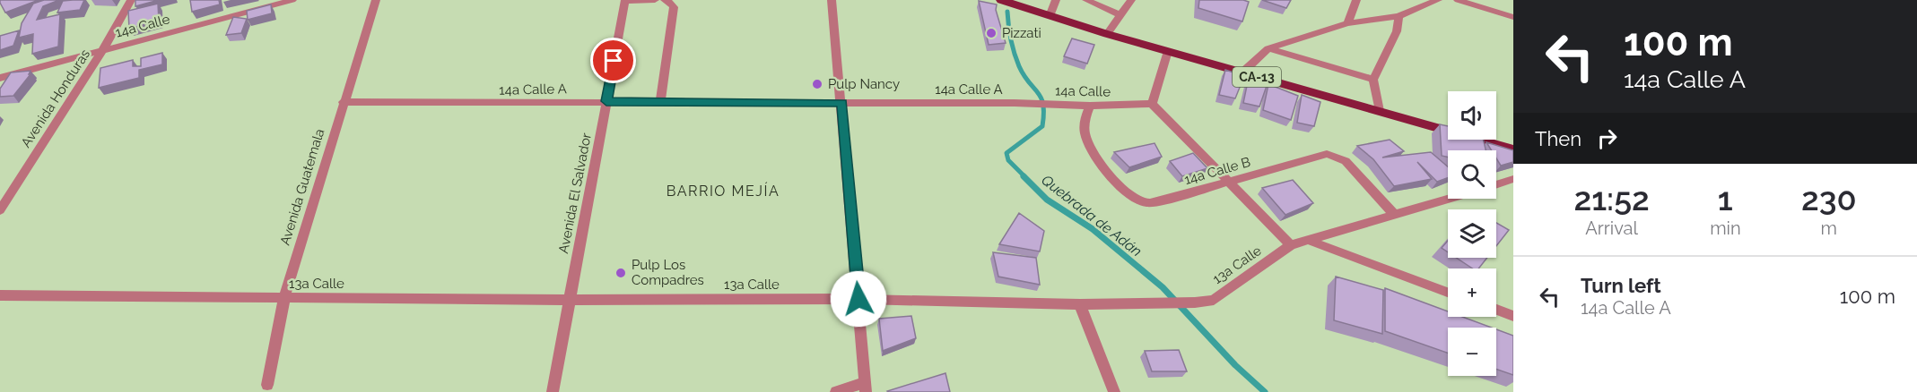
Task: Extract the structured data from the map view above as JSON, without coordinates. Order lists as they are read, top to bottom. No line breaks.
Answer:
{"streets":{"main road":["CA-13"],"street":["14a Calle","14a Calle A","Avenida Honduras","14a Calle B","Avenida Guatemala","Avenida El Salvador","13a Calle"]},"crossings":[["14a Calle","14a Calle A"],["14a Calle","Avenida Honduras"],["14a Calle","14a Calle B"],["14a Calle A","Avenida Guatemala"],["14a Calle A","Avenida El Salvador"],["14a Calle B","13a Calle"],["Avenida Guatemala","13a Calle"],["Avenida El Salvador","13a Calle"]],"districts":["BARRIO MEJÍA"],"water":["Quebrada de Adán"],"places":["Pizzati","Pulp Nancy","Pulp Los Compadres"],"page":{"turn":["100 m","14a Calle A"],"map_buttons":["+","−"],"then":"Then","eta":["21:52","Arrival","1","min","230","m"],"list":[{"name":"Turn left","note":"14a Calle A","value":"100 m"}]}}
